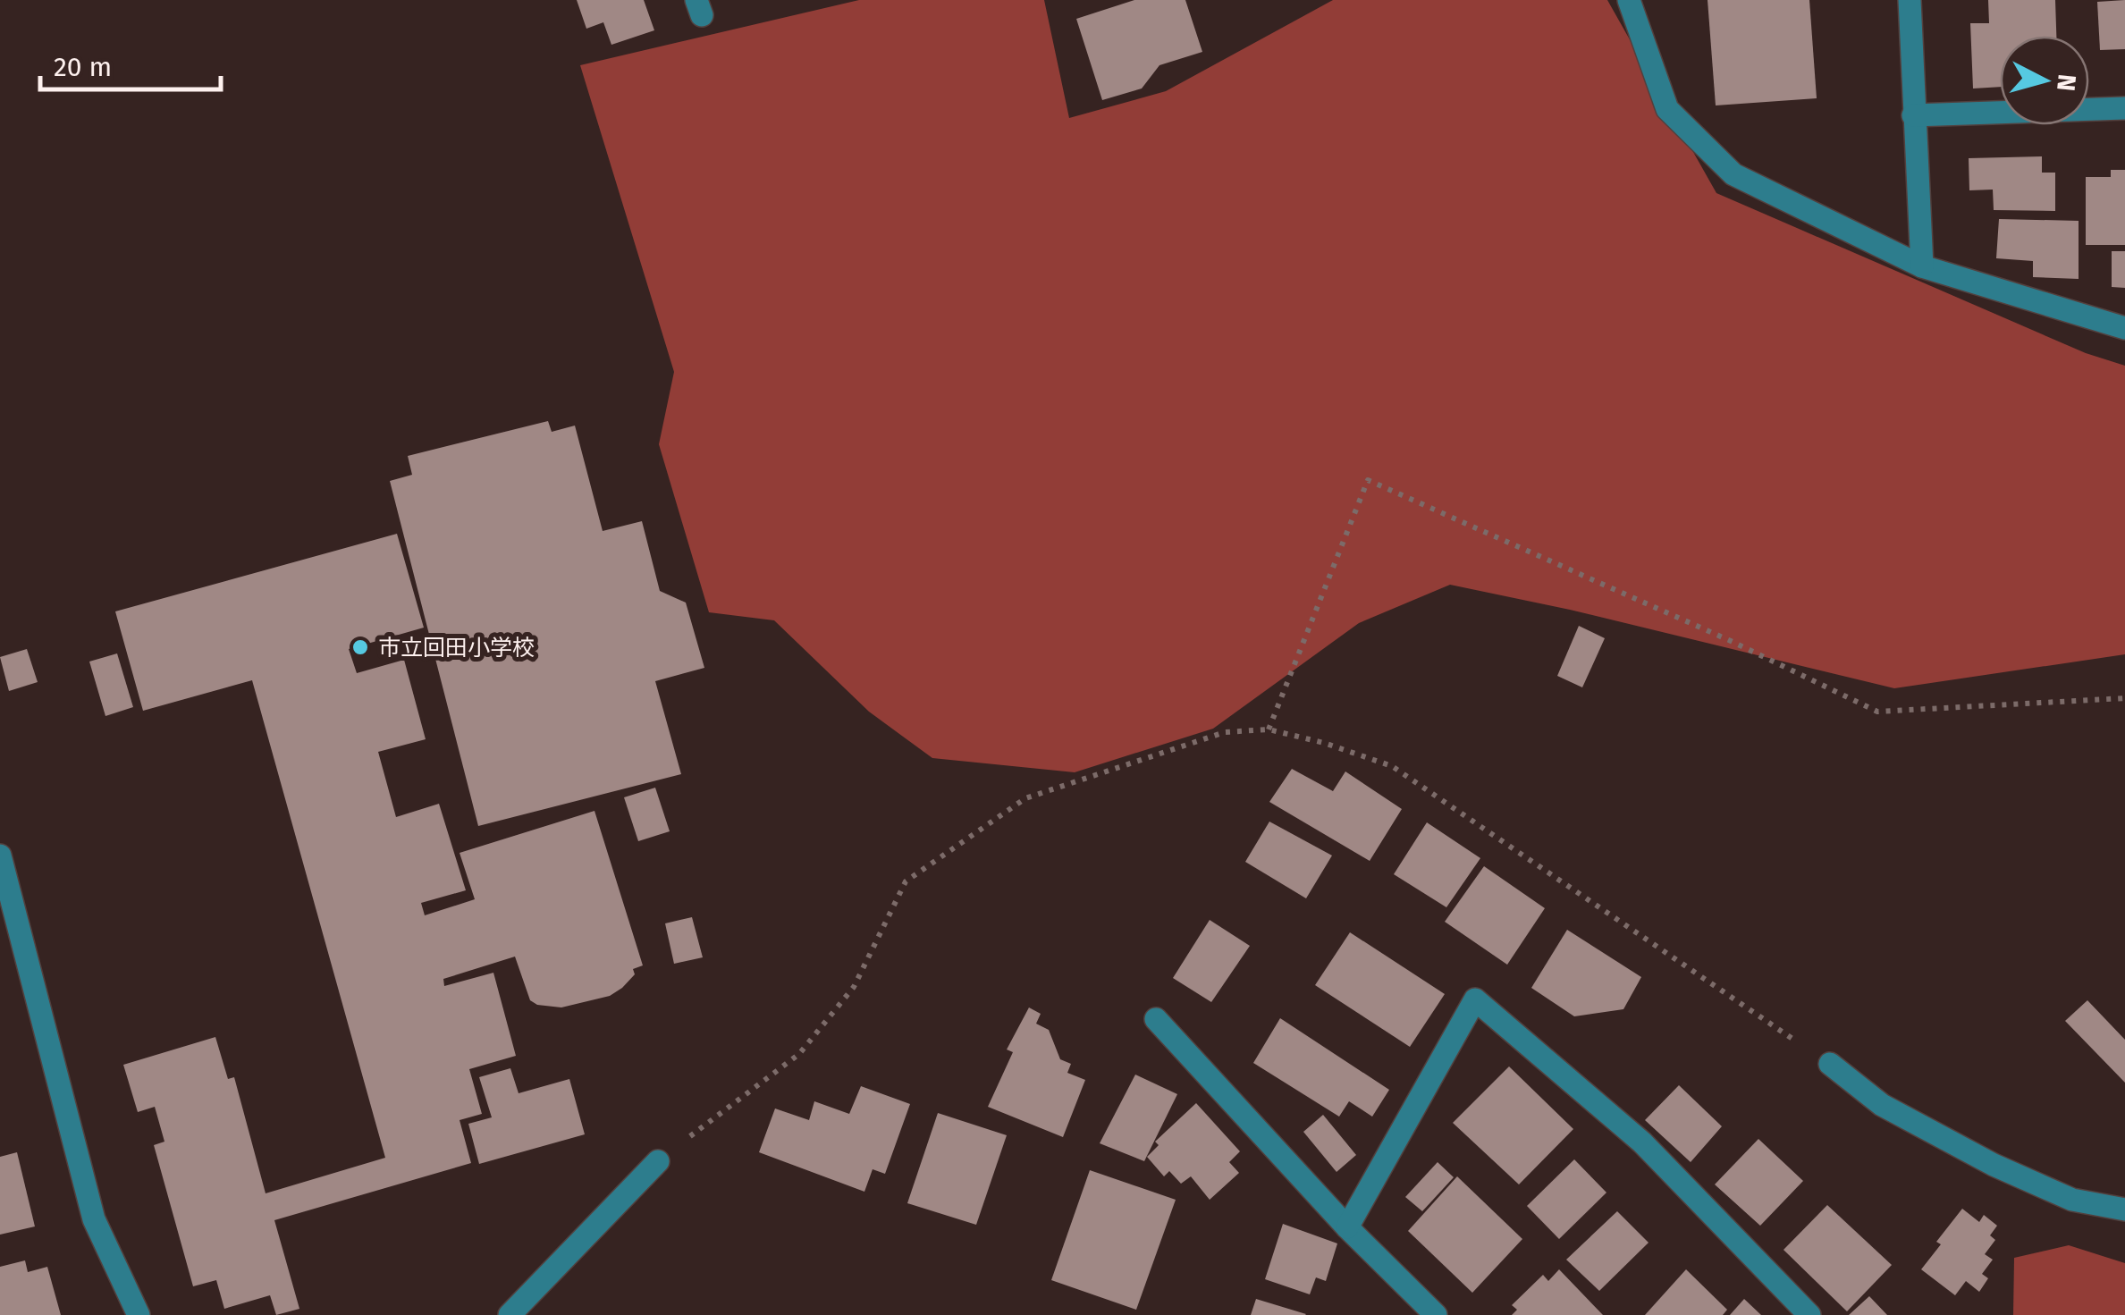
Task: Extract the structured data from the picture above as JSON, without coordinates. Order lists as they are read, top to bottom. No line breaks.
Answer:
{"places":["市立回田小学校"],"scale_bar":"20 m","north":"right"}
